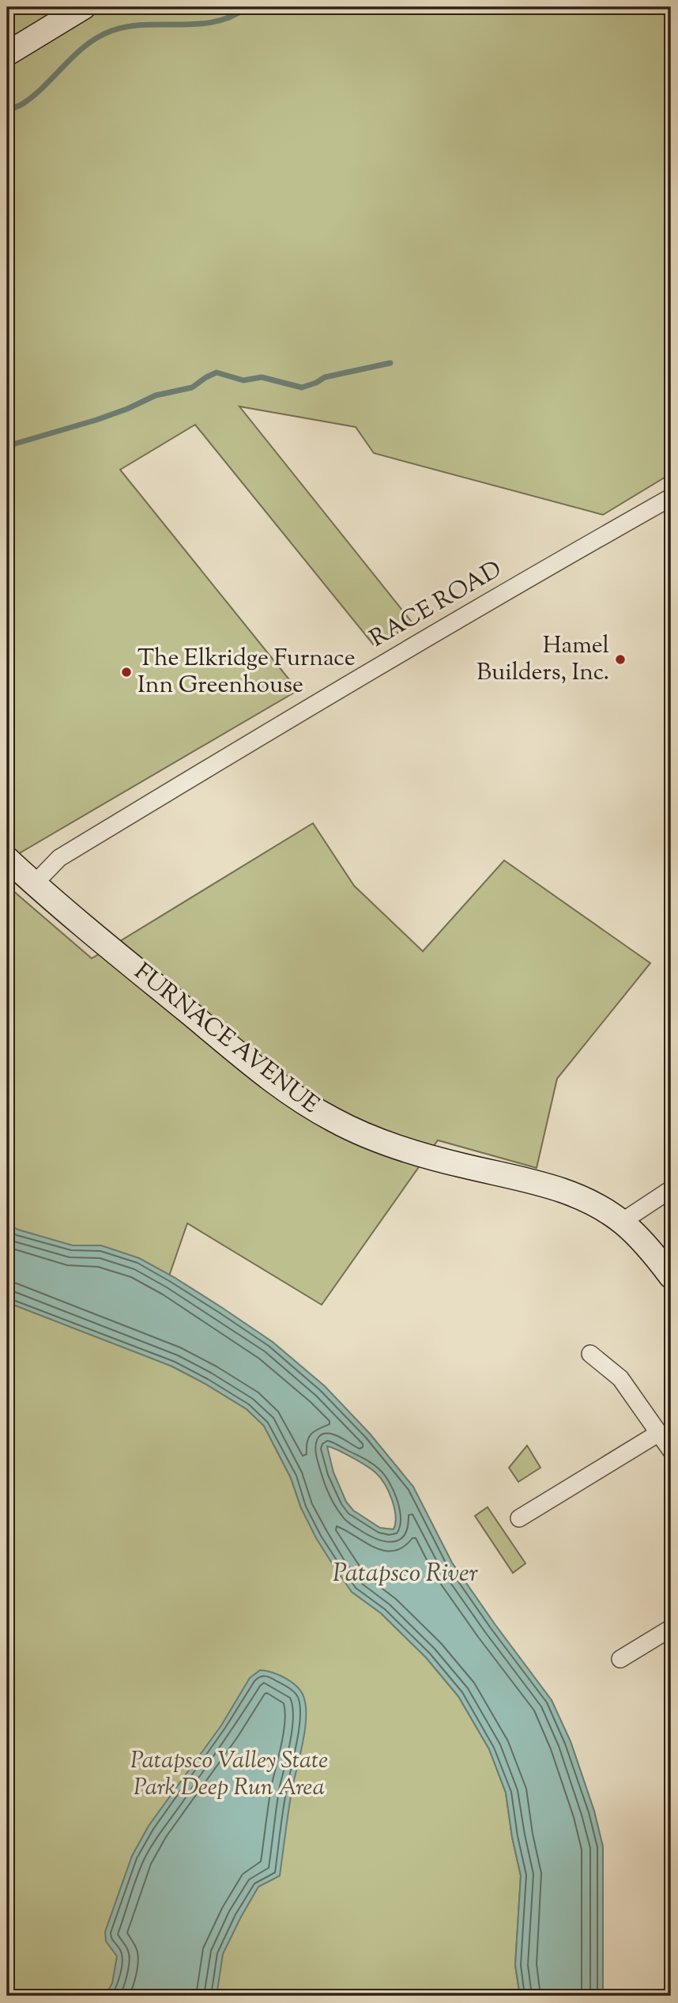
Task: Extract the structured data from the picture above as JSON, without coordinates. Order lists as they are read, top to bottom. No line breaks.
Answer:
{"streets":{"street":["RACE ROAD","FURNACE AVENUE"]},"crossings":[["RACE ROAD","FURNACE AVENUE"]],"water":["Patapsco River"],"parks":["Patapsco Valley State Park Deep Run Area"],"places":["Hamel Builders, Inc.","The Elkridge Furnace Inn Greenhouse"]}
